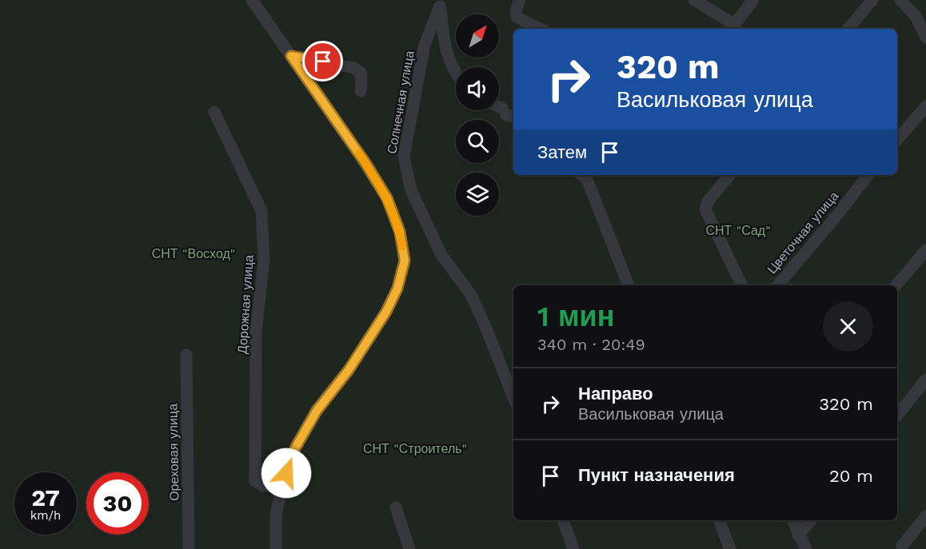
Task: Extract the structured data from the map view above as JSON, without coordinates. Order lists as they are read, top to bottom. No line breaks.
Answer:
{"streets":{"street":["Солнечная улица","Цветочная улица","Дорожная улица","Ореховая улица"]},"parks":["СНТ \"Сад\"","СНТ \"Восход\"","СНТ \"Строитель\""],"north":"top right","page":{"turn":["320 m","Васильковая улица"],"then":"Затем","heading":["1 мин","340 m · 20:49"],"list":[{"name":"Направо","note":"Васильковая улица","value":"320 m"},{"name":"Пункт назначения","value":"20 m"}],"speed":"27 km/h","limit":"30"}}
